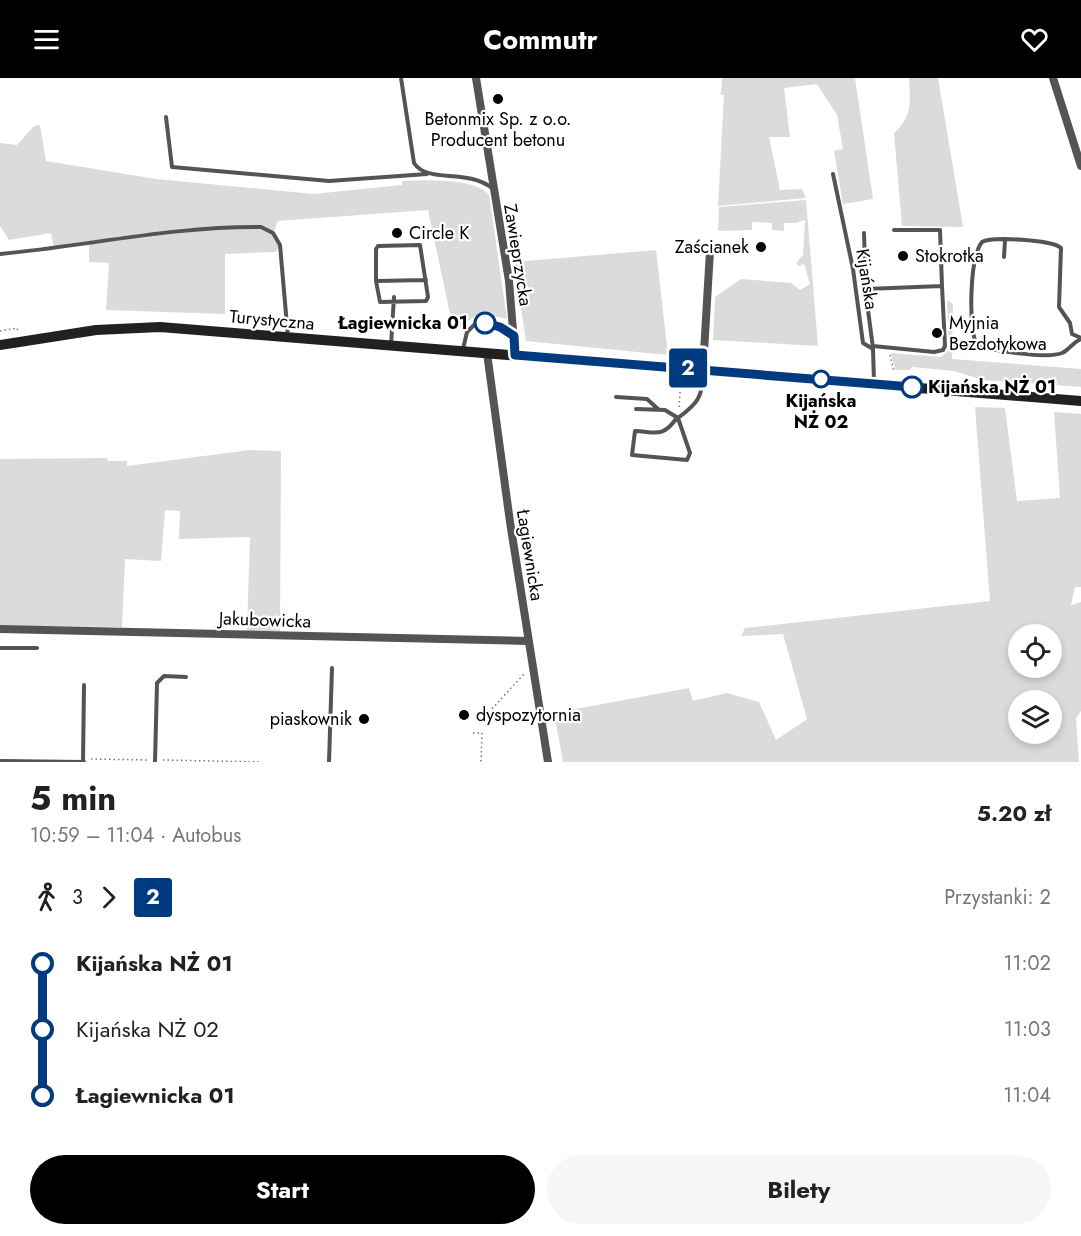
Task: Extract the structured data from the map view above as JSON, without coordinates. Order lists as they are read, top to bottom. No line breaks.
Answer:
{"streets":{"main road":["Turystyczna"],"street":["Zawieprzycka","Łagiewnicka","Jakubowicka"],"lane":["Kijańska"]},"crossings":[["Zawieprzycka","Turystyczna"],["Kijańska","Turystyczna"],["Turystyczna","Łagiewnicka"],["Łagiewnicka","Jakubowicka"]],"places":["Betonmix Sp. z o.o. Producent betonu","Circle K","Zaścianek","Stokrotka","Łagiewnicka 01","Myjnia Bezdotykowa","Kijańska NŻ 02","Kijańska NŻ 01","dyspozytornia","piaskownik"],"lines":["bus line 2"],"page":{"header":"Commutr","on_map":"2","heading":["5 min","10:59 – 11:04 · Autobus","5.20 zł"],"legs":["3","2","Przystanki: 2"],"list":[{"name":"Kijańska NŻ 01","value":"11:02"},{"name":"Kijańska NŻ 02","value":"11:03"},{"name":"Łagiewnicka 01","value":"11:04"}],"buttons":["Start","Bilety"]}}
